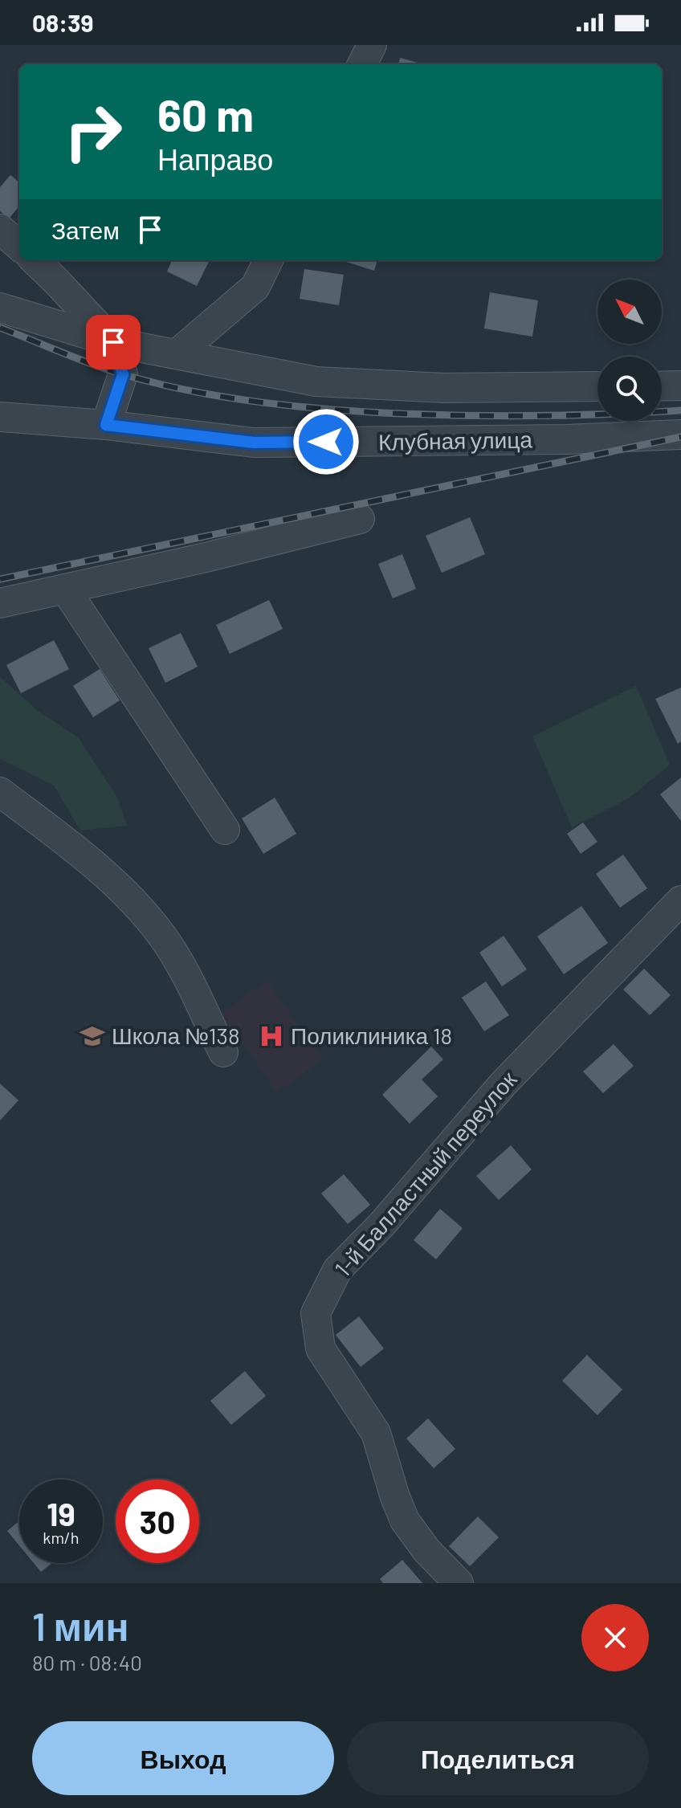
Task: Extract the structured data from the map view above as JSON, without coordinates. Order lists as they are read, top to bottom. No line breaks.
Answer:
{"streets":{"street":["Клубная улица","1-й Балластный переулок"]},"places":{"school or university":["Школа №138"],"hospital":["Поликлиника 18"]},"north":"top left","page":{"status":"08:39","turn":["60 m","Направо"],"then":"Затем","speed":"19 km/h","limit":"30","heading":["1 мин","80 m · 08:40"],"buttons":["Выход","Поделиться"]}}
